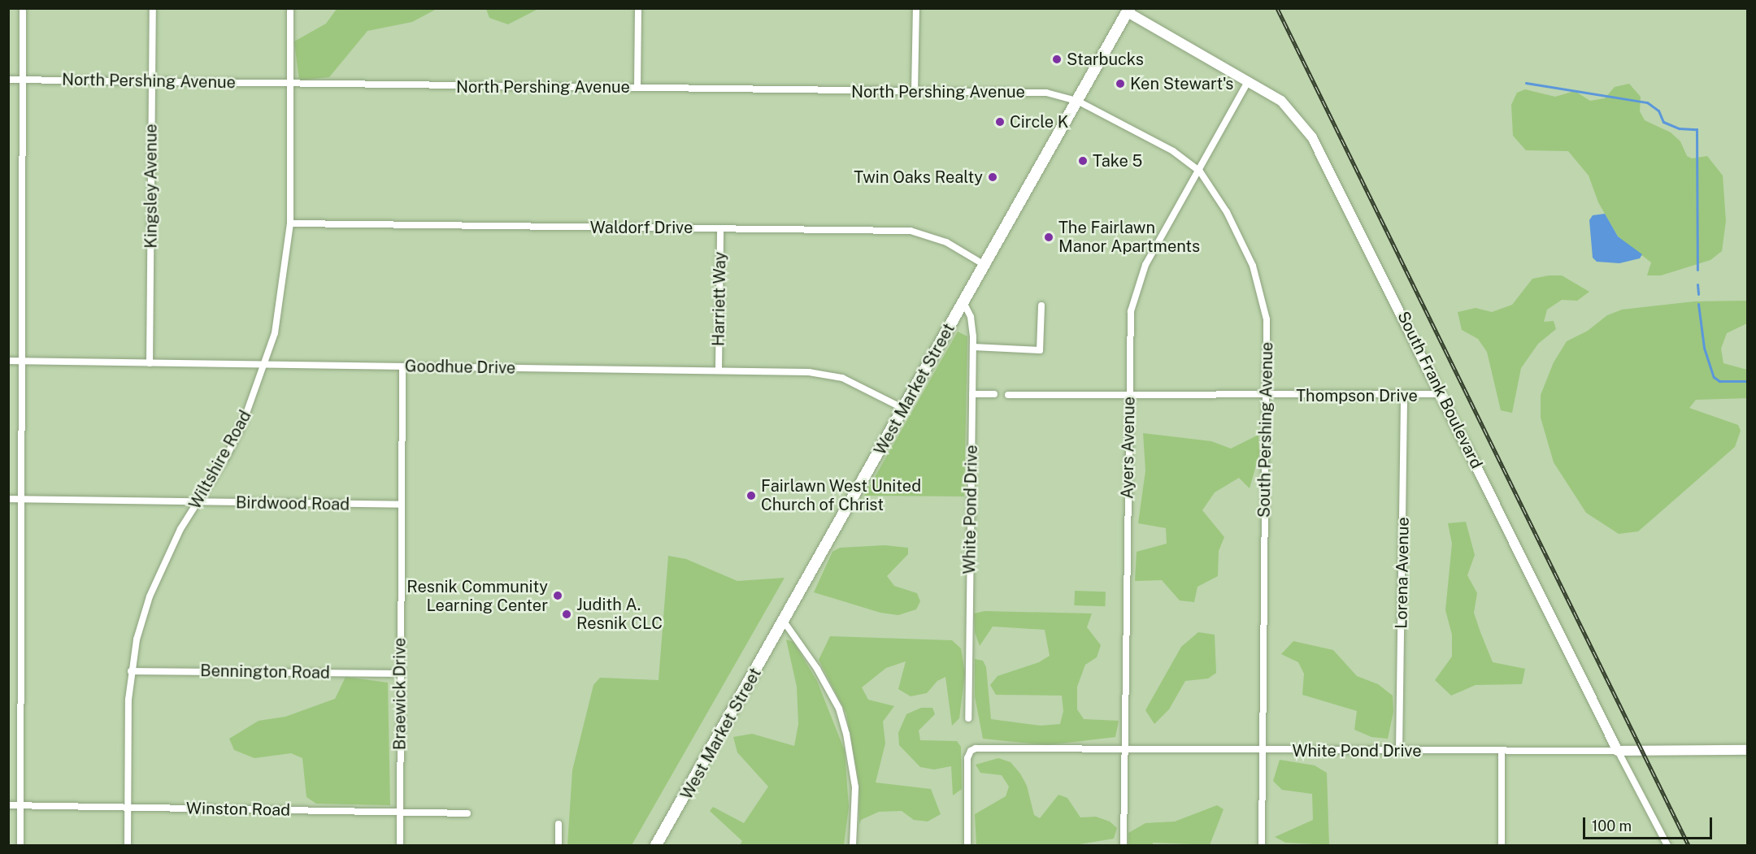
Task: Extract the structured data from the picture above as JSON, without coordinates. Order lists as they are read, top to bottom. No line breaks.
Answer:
{"streets":{"main road":["West Market Street"],"street":["North Pershing Avenue","Kingsley Avenue","Waldorf Drive","Harriett Way","Goodhue Drive","South Frank Boulevard","Thompson Drive","South Pershing Avenue","Ayers Avenue","Wiltshire Road","Birdwood Road","White Pond Drive","Lorena Avenue","Bennington Road","Braewick Drive","Winston Road"]},"crossings":[["North Pershing Avenue","Kingsley Avenue"],["North Pershing Avenue","West Market Street"],["North Pershing Avenue","South Pershing Avenue"],["North Pershing Avenue","Wiltshire Road"],["Kingsley Avenue","Goodhue Drive"],["Waldorf Drive","Harriett Way"],["Waldorf Drive","West Market Street"],["Waldorf Drive","Wiltshire Road"],["Harriett Way","Goodhue Drive"],["Goodhue Drive","West Market Street"],["Goodhue Drive","Wiltshire Road"],["Goodhue Drive","Braewick Drive"],["West Market Street","South Frank Boulevard"],["West Market Street","South Pershing Avenue"],["West Market Street","White Pond Drive"],["South Frank Boulevard","Thompson Drive"],["South Frank Boulevard","Ayers Avenue"],["South Frank Boulevard","White Pond Drive"],["Thompson Drive","South Pershing Avenue"],["Thompson Drive","Ayers Avenue"],["Thompson Drive","Lorena Avenue"],["South Pershing Avenue","Ayers Avenue"],["South Pershing Avenue","White Pond Drive"],["Ayers Avenue","White Pond Drive"],["Wiltshire Road","Birdwood Road"],["Wiltshire Road","Bennington Road"],["Wiltshire Road","Winston Road"],["Birdwood Road","Braewick Drive"],["White Pond Drive","Lorena Avenue"],["Bennington Road","Braewick Drive"],["Braewick Drive","Winston Road"]],"places":["Starbucks","Ken Stewart's","Circle K","Take 5","Twin Oaks Realty","The Fairlawn Manor Apartments","Fairlawn West United Church of Christ","Resnik Community Learning Center","Judith A. Resnik CLC"],"scale_bar":"100 m"}
